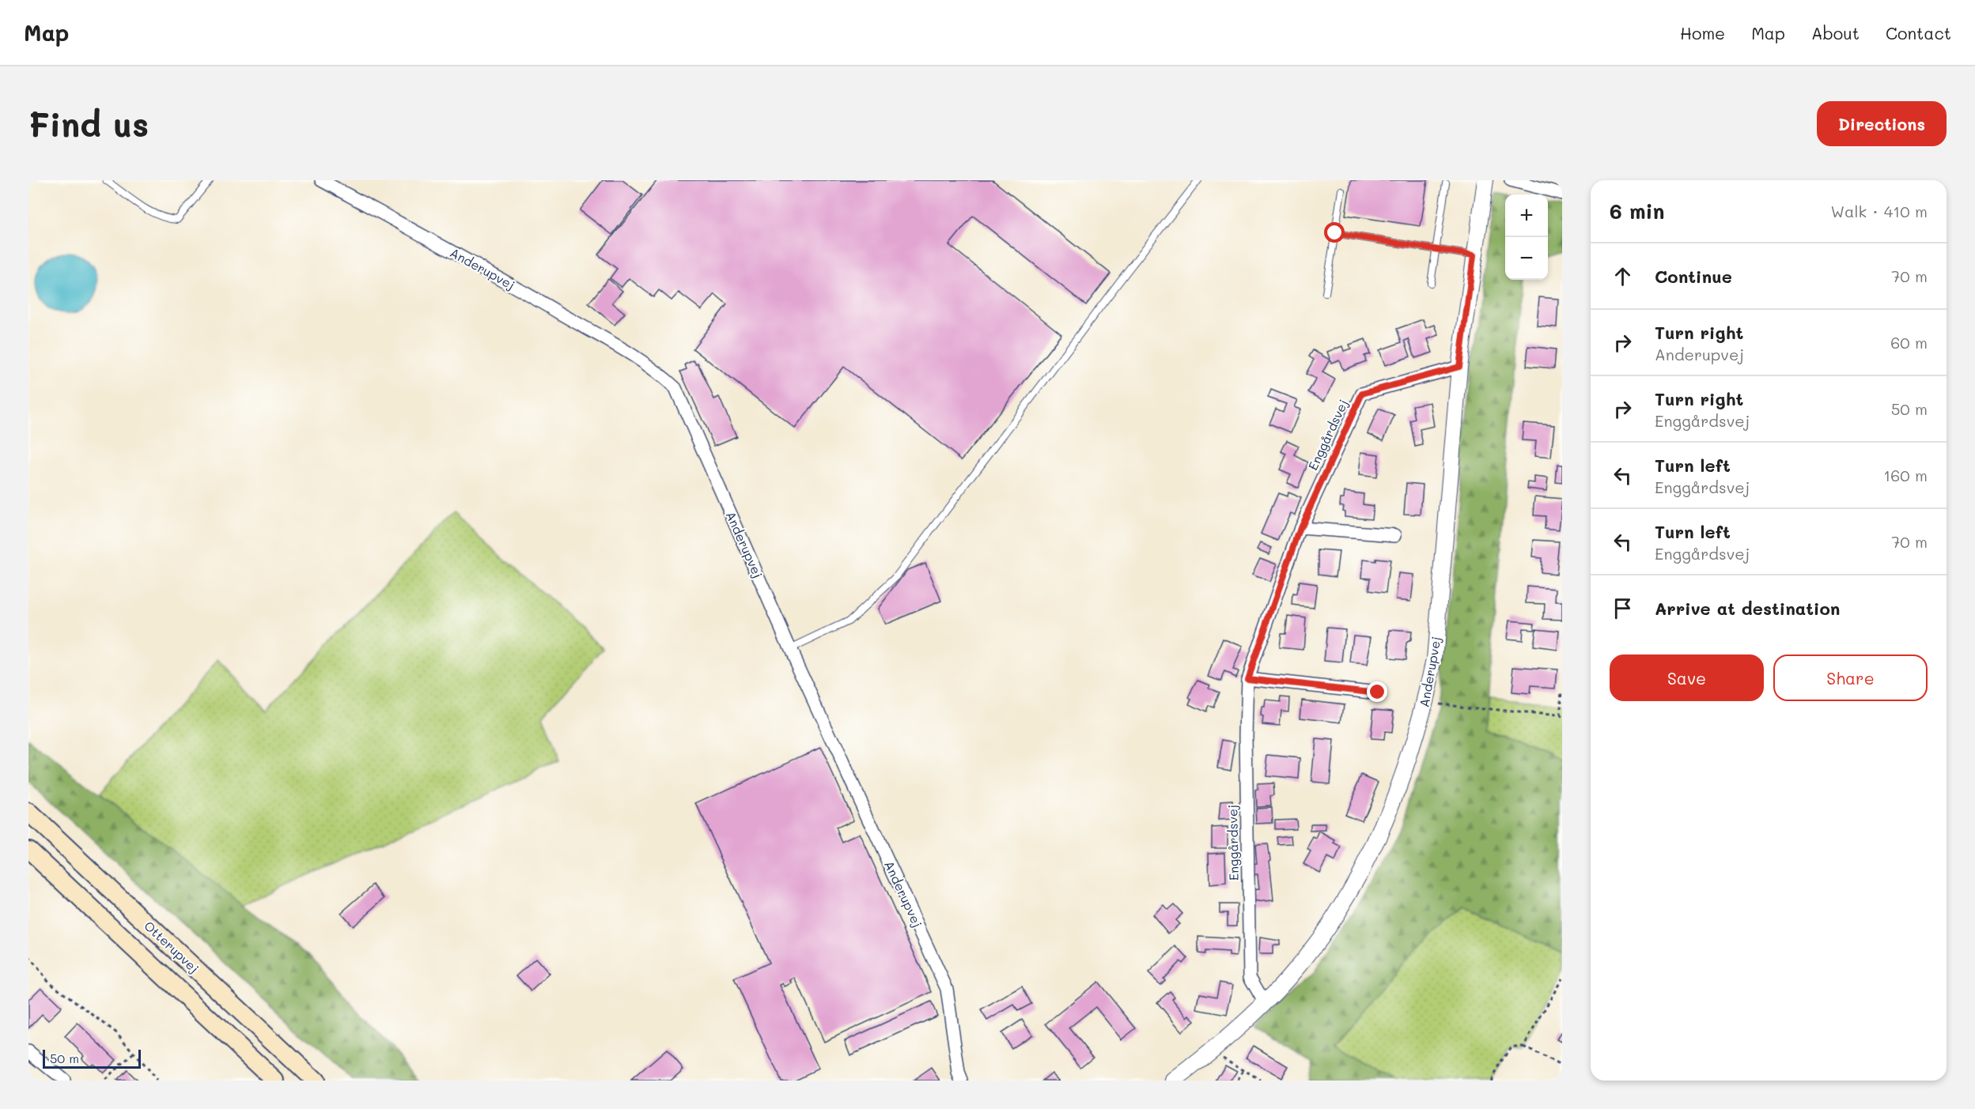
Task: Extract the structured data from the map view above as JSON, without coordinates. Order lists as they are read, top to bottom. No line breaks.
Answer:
{"streets":{"main road":["Otterupvej"],"street":["Anderupvej","Enggårdsvej"]},"crossings":[["Anderupvej","Enggårdsvej"]],"scale_bar":"50 m","page":{"header":"Map","nav":["Home","Map","About","Contact"],"buttons":["Directions",["Save","Share"]],"title":"Find us","heading":["6 min","Walk · 410 m"],"map_buttons":["+","−"],"list":[["Continue","70 m"],["Turn right","Anderupvej","60 m"],["Turn right","Enggårdsvej","50 m"],["Turn left","Enggårdsvej","160 m"],["Turn left","Enggårdsvej","70 m"],"Arrive at destination"],"scale":"50 m"}}
